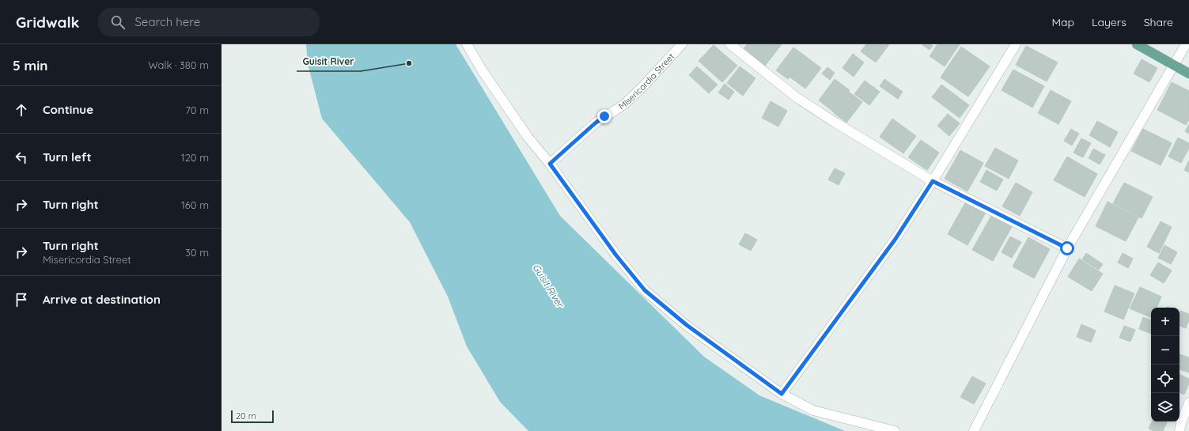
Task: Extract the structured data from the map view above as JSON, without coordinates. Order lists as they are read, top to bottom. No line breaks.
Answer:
{"streets":{"street":["Misericordia Street"]},"water":["Guisit River"],"places":["Guisit River"],"scale_bar":"20 m","page":{"header":"Gridwalk","search":"Search here","nav":["Map","Layers","Share"],"heading":["5 min","Walk · 380 m"],"list":[["Continue","70 m"],["Turn left","120 m"],["Turn right","160 m"],["Turn right","Misericordia Street","30 m"],"Arrive at destination"],"map_buttons":["+","−"],"scale":"20 m"}}
